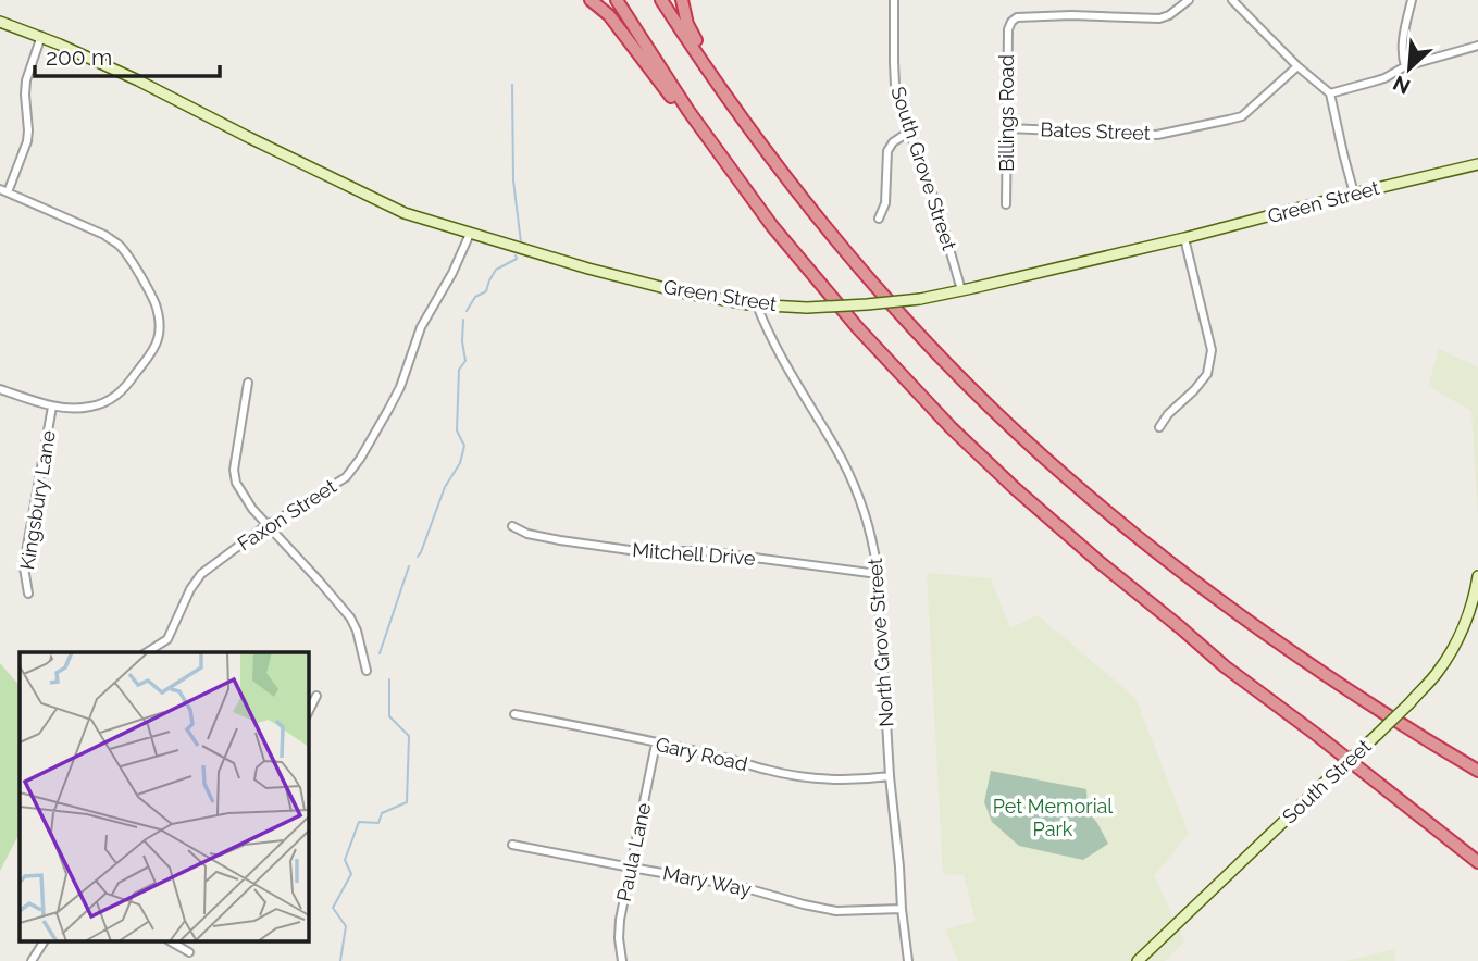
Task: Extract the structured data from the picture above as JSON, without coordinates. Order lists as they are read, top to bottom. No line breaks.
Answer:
{"streets":{"main road":["Green Street","South Street"],"street":["Billings Road","Bates Street","South Grove Street","Kingsbury Lane","Faxon Street","Mitchell Drive","North Grove Street","Gary Road","Paula Lane","Mary Way"]},"crossings":[["Billings Road","Bates Street"],["South Grove Street","Green Street"],["Green Street","Faxon Street"],["Green Street","North Grove Street"],["Mitchell Drive","North Grove Street"],["North Grove Street","Gary Road"],["North Grove Street","Mary Way"],["Gary Road","Paula Lane"],["Paula Lane","Mary Way"]],"parks":["Pet Memorial Park"],"scale_bar":"200 m","north":"bottom left"}
